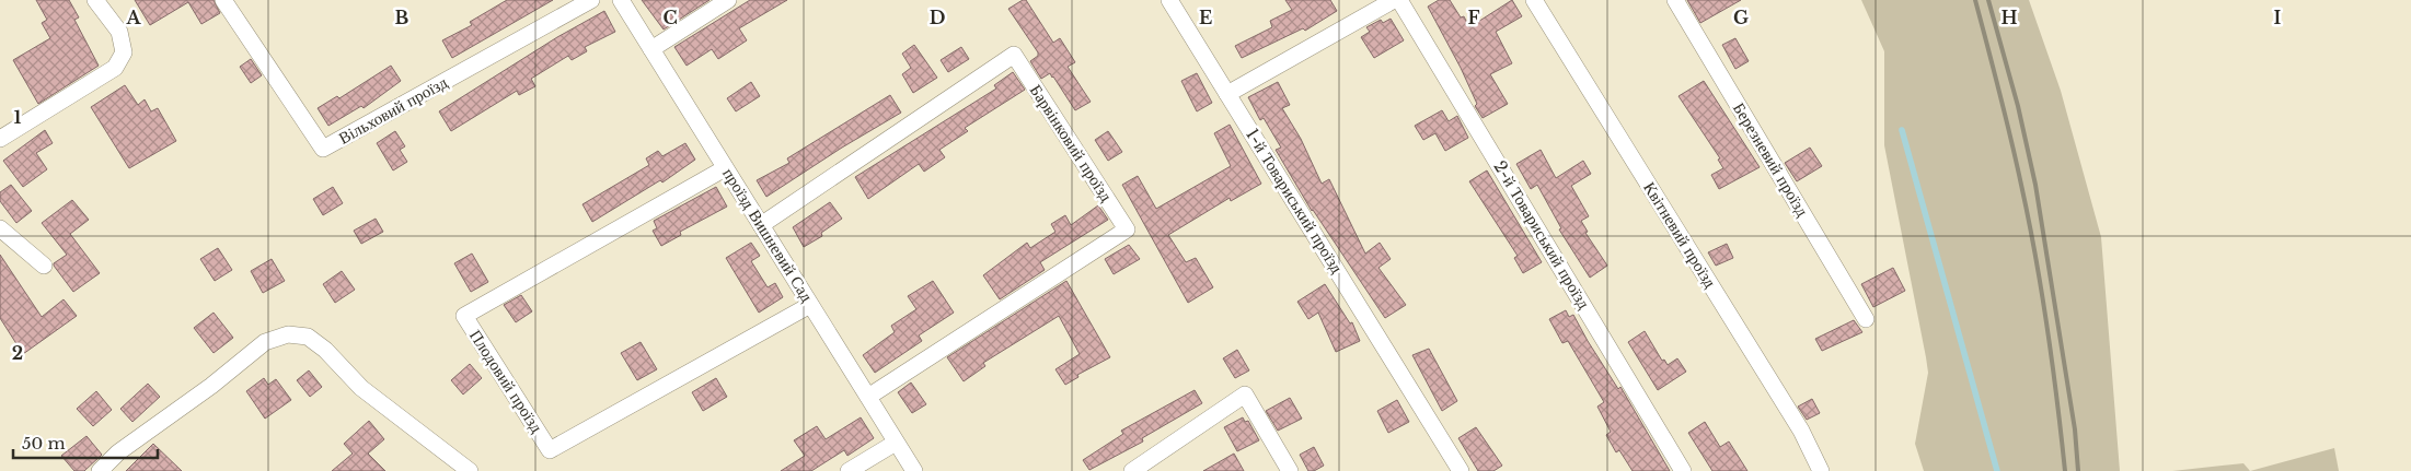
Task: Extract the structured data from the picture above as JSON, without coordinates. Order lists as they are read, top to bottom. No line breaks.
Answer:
{"streets":{"street":["Вільховий проїзд","Барвінковий проїзд","Березневий проїзд","1-й Товариський проїзд","проїзд Вишневий Сад","2-й Товариський проїзд","Квітневий проїзд","Плодовий проїзд"]},"crossings":[["Барвінковий проїзд","проїзд Вишневий Сад"],["проїзд Вишневий Сад","Плодовий проїзд"]],"scale_bar":"50 m","grid":{"columns":["A","B","C","D","E","F","G","H","I"],"rows":["1","2"]}}
